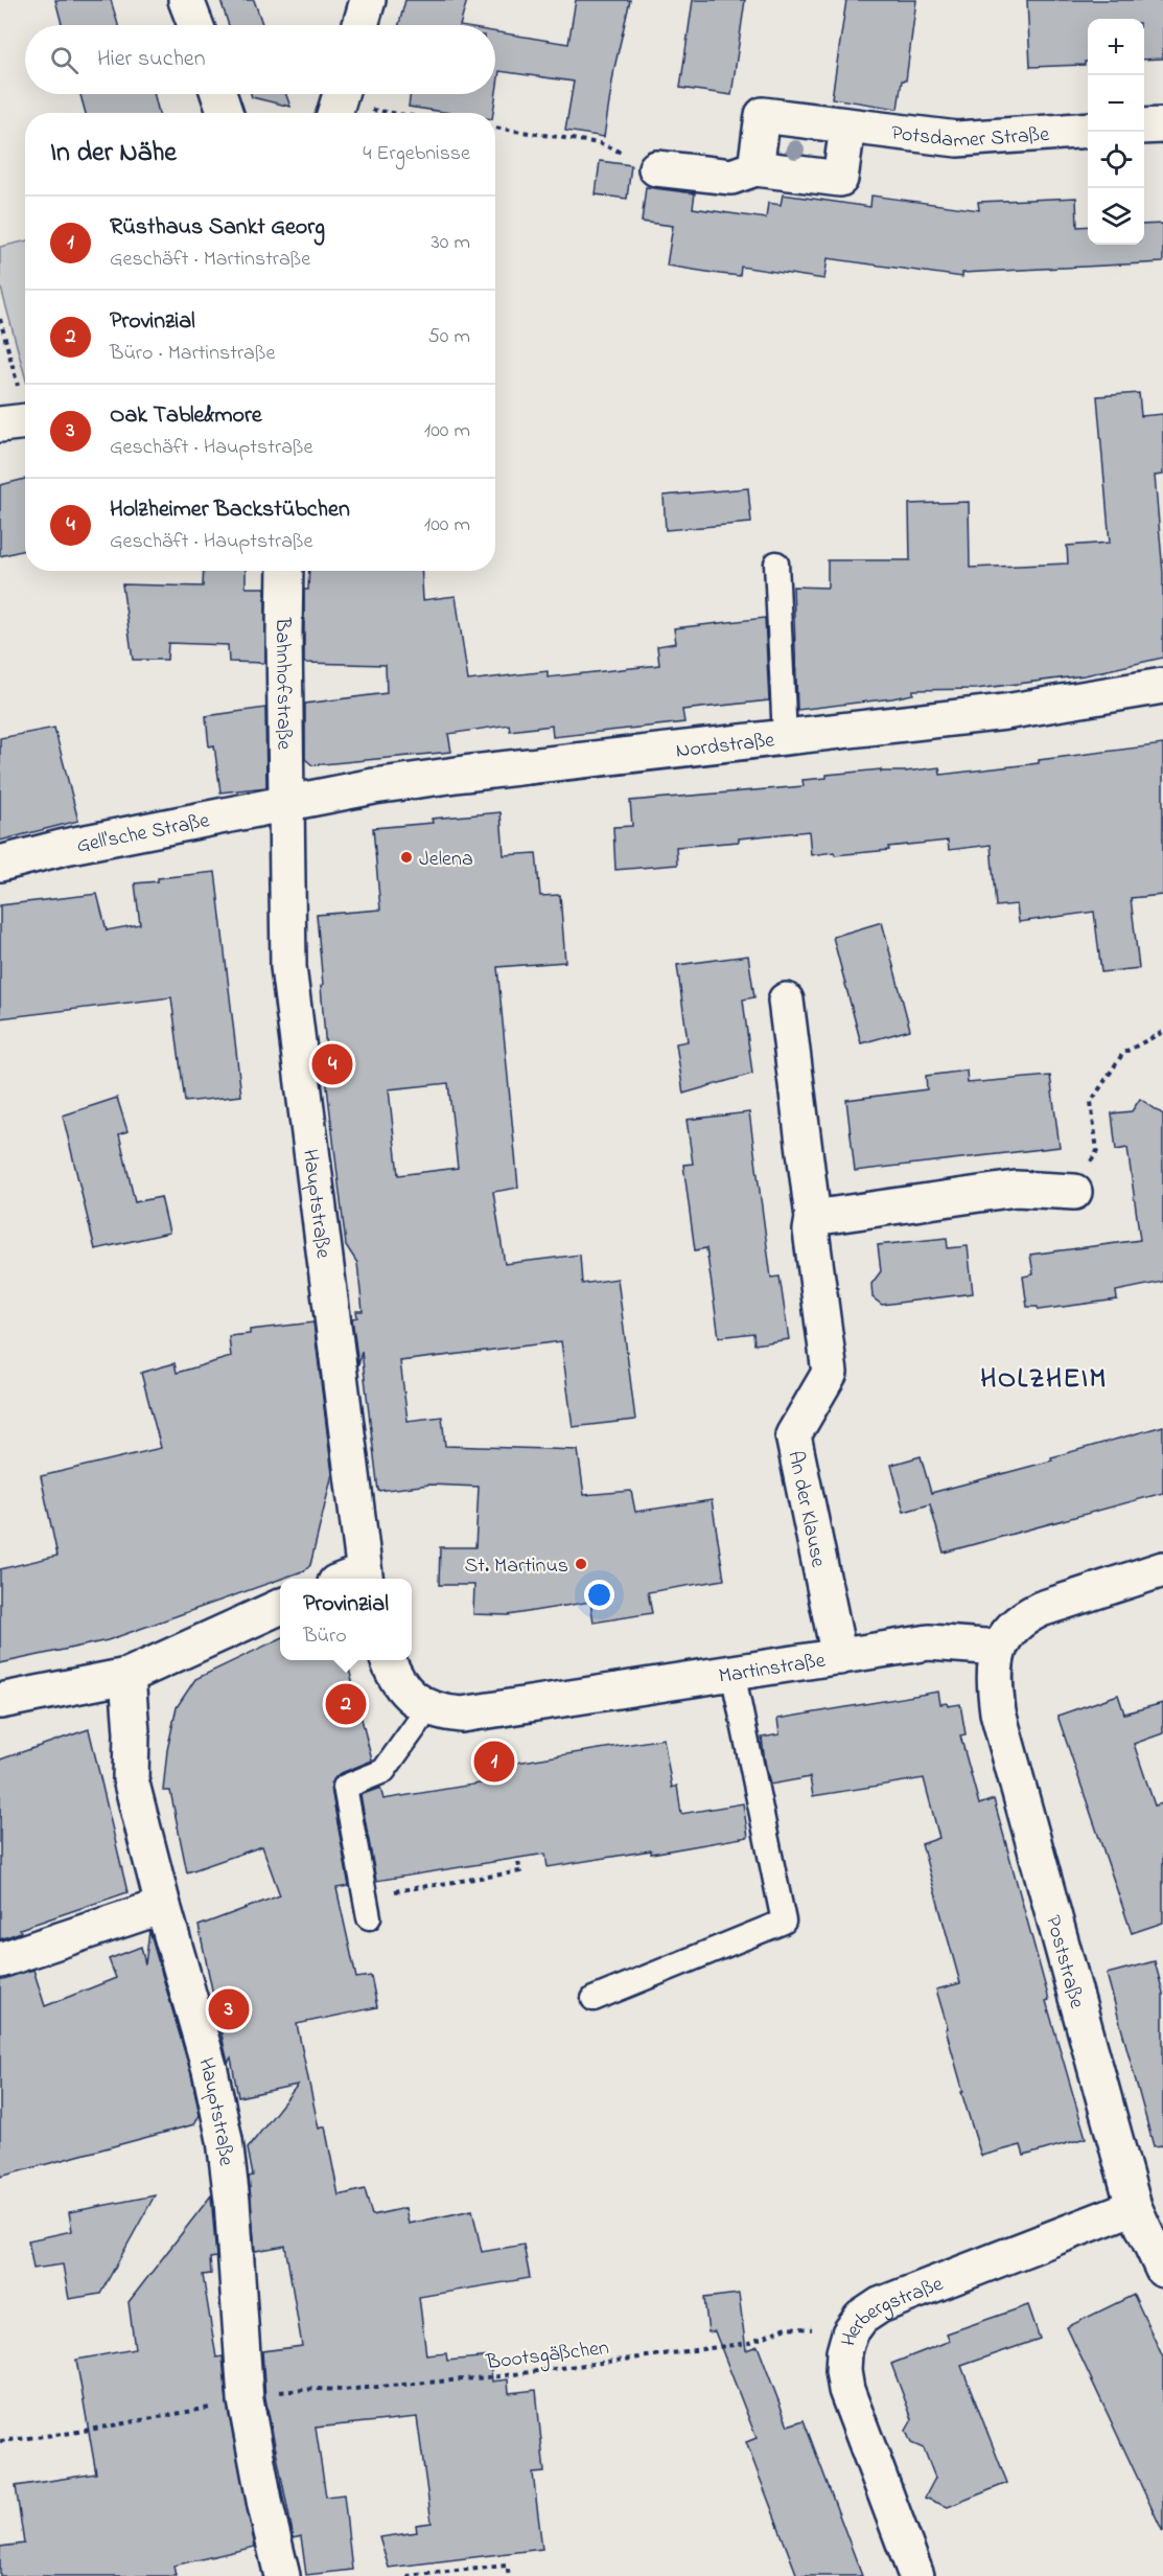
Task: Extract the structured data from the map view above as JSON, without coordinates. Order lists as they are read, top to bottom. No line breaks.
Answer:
{"streets":{"street":["Potsdamer Straße","Bahnhofstraße","Nordstraße","Gell'sche Straße","Hauptstraße","An der Klause","Martinstraße","Poststraße","Herbergstraße"],"path":["Bootsgäßchen"]},"crossings":[["Bahnhofstraße","Nordstraße"],["Bahnhofstraße","Gell'sche Straße"],["Bahnhofstraße","Hauptstraße"],["Nordstraße","Gell'sche Straße"],["Nordstraße","Hauptstraße"],["Gell'sche Straße","Hauptstraße"],["Hauptstraße","Bootsgäßchen"],["An der Klause","Martinstraße"],["Martinstraße","Poststraße"],["Poststraße","Herbergstraße"],["Herbergstraße","Bootsgäßchen"]],"districts":["HOLZHEIM"],"places":["Jelena","St. Martinus"],"page":{"map_buttons":["+","−"],"search":"Hier suchen","heading":["In der Nähe","4 Ergebnisse"],"list":[{"mark":"1","name":"Rüsthaus Sankt Georg","note":"Geschäft · Martinstraße","value":"30 m"},{"mark":"2","name":"Provinzial","note":"Büro · Martinstraße","value":"50 m"},{"mark":"3","name":"Oak Table&more","note":"Geschäft · Hauptstraße","value":"100 m"},{"mark":"4","name":"Holzheimer Backstübchen","note":"Geschäft · Hauptstraße","value":"100 m"}],"pins":["4","2","1","3"],"popup":["Provinzial","Büro"]}}
